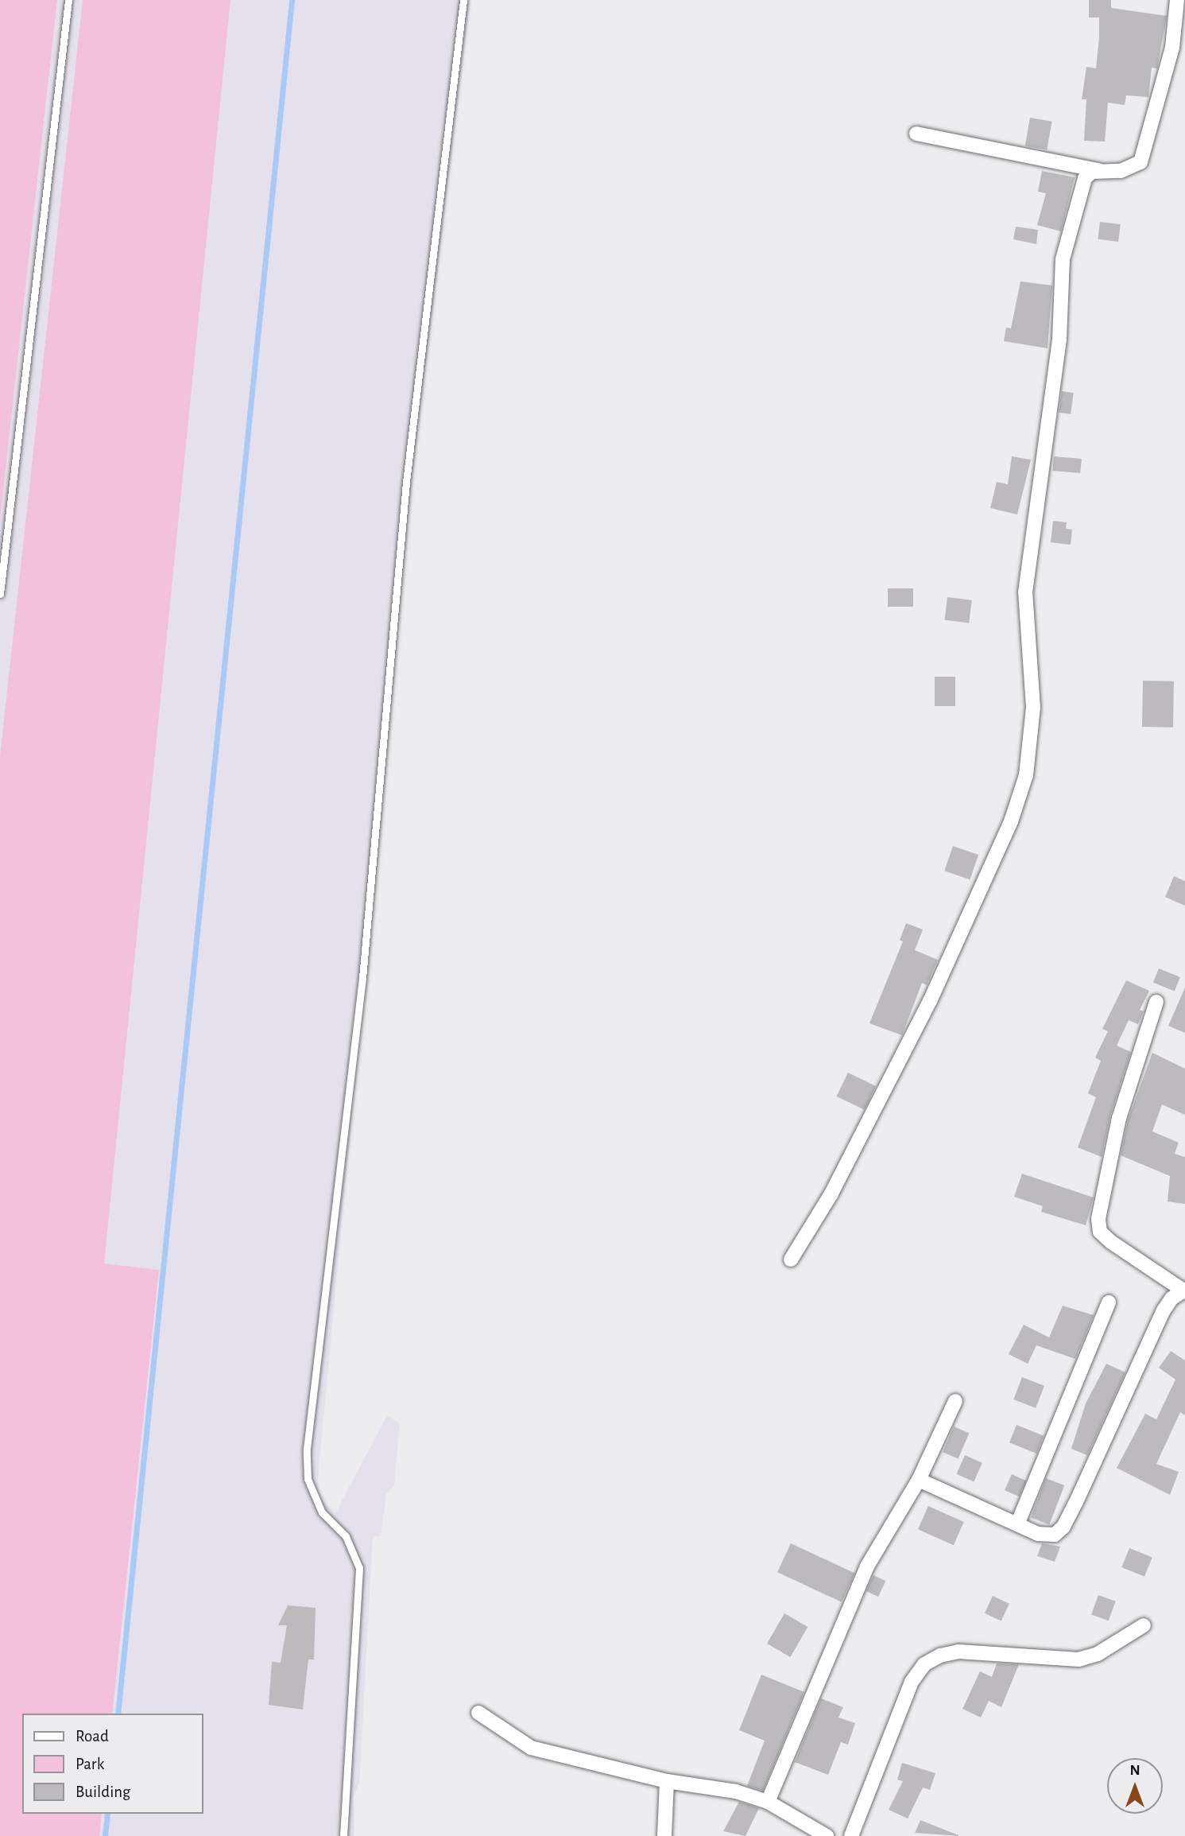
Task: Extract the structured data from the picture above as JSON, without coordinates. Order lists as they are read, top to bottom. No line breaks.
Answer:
{"legend":["Road","Park","Building"],"north":"top"}
